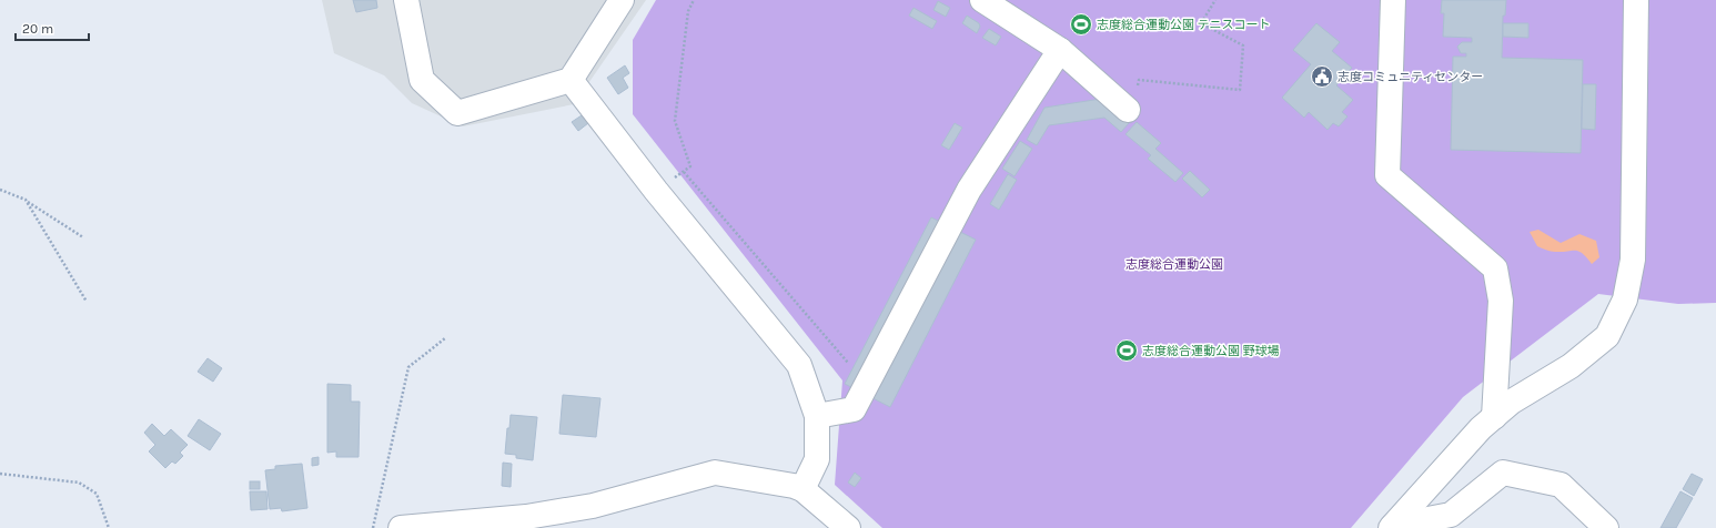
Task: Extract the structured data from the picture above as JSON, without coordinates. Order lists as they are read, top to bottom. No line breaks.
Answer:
{"parks":["志度総合運動公園"],"places":{"sports":["志度総合運動公園 テニスコート","志度総合運動公園 野球場"],"public building":["志度コミュニティセンター"]},"scale_bar":"20 m"}
